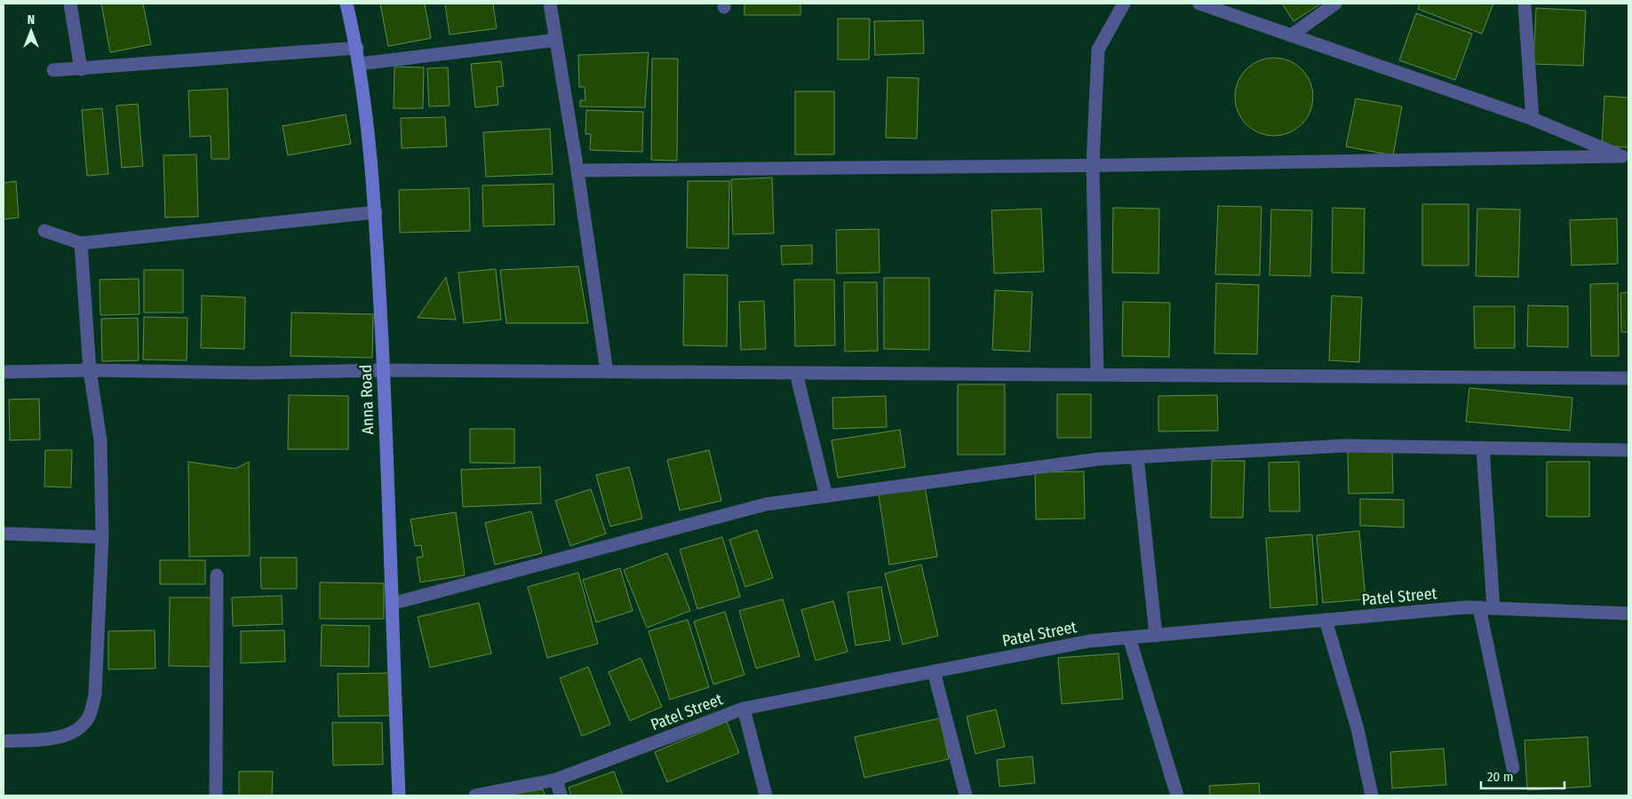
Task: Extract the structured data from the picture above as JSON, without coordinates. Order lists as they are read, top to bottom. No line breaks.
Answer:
{"streets":{"street":["Anna Road","Patel Street"]},"scale_bar":"20 m","north":"top"}
